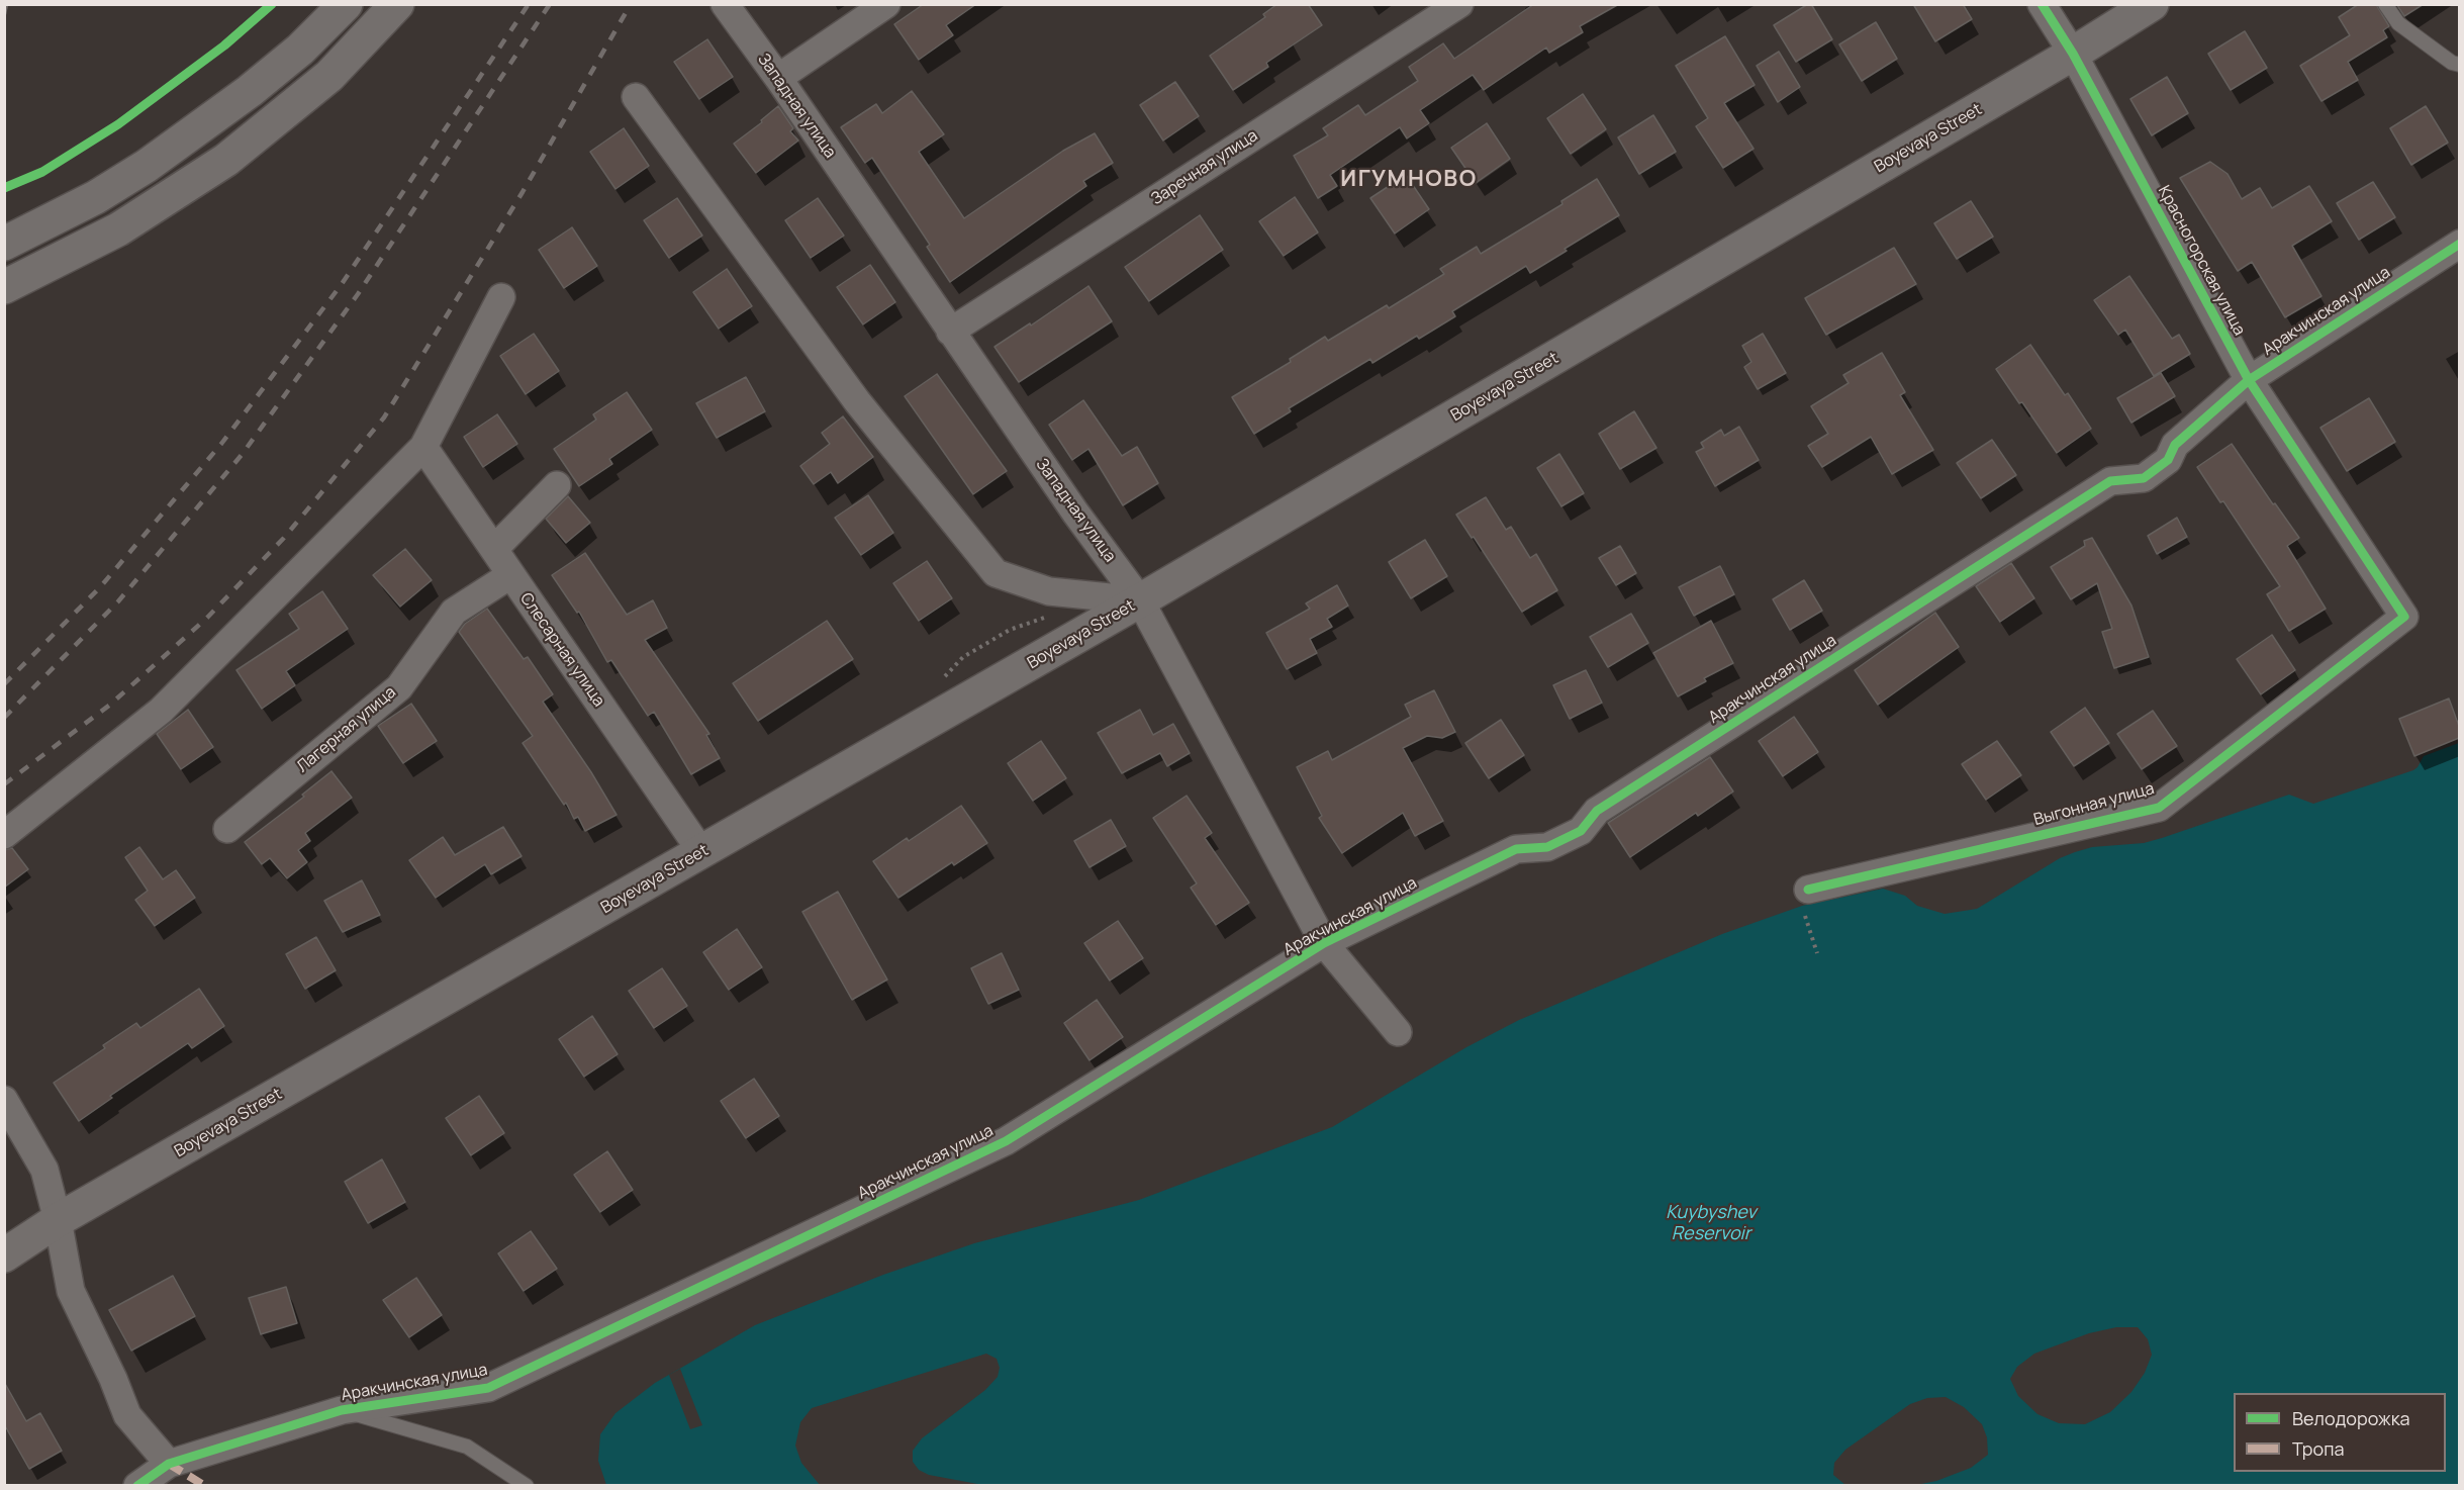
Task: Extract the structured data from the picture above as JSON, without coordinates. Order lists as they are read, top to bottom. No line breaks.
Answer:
{"streets":{"main road":["Boyevaya Street"],"street":["Западная улица","Заречная улица","Красногорская улица","Аракчинская улица","Слесарная улица","Лагерная улица","Выгонная улица"]},"crossings":[["Западная улица","Boyevaya Street"],["Западная улица","Заречная улица"],["Западная улица","Аракчинская улица"],["Boyevaya Street","Красногорская улица"],["Boyevaya Street","Слесарная улица"],["Красногорская улица","Аракчинская улица"],["Красногорская улица","Выгонная улица"],["Слесарная улица","Лагерная улица"]],"districts":["ИГУМНОВО"],"water":["Kuybyshev Reservoir"],"legend":["Велодорожка","Тропа"]}
